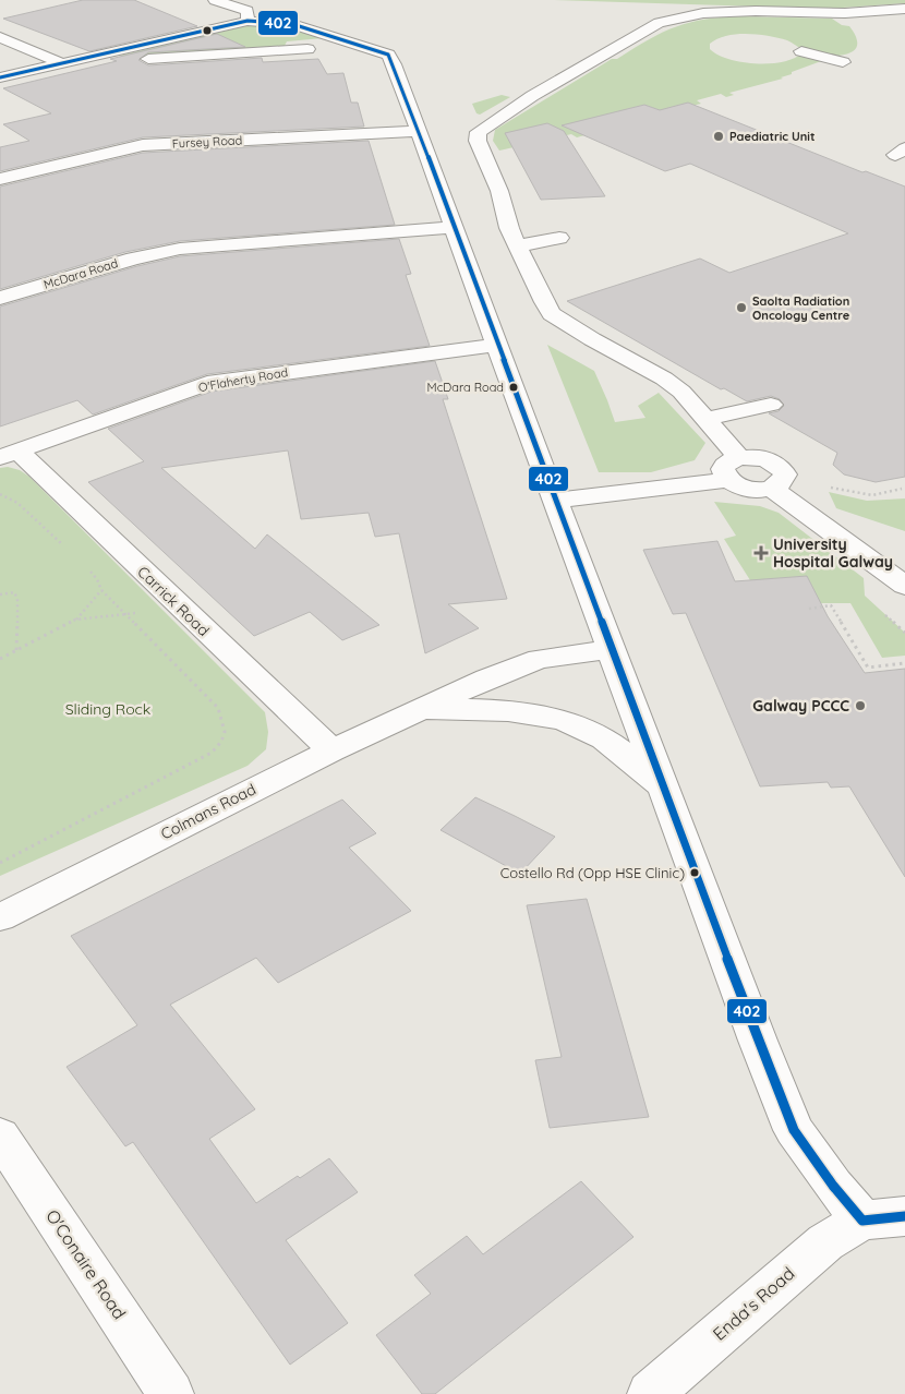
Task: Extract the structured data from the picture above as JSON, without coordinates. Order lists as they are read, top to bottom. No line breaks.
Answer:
{"streets":{"street":["Fursey Road","McDara Road","O'Flaherty Road","Carrick Road","Colmans Road","O'Conaire Road","Enda's Road"]},"crossings":[["O'Flaherty Road","Carrick Road"],["Carrick Road","Colmans Road"]],"parks":["Sliding Rock"],"places":{"other":["Paediatric Unit","Saolta Radiation Oncology Centre","McDara Road","Galway PCCC","Costello Rd (Opp HSE Clinic)"],"health":["University Hospital Galway"]},"lines":["transit line 402"]}
